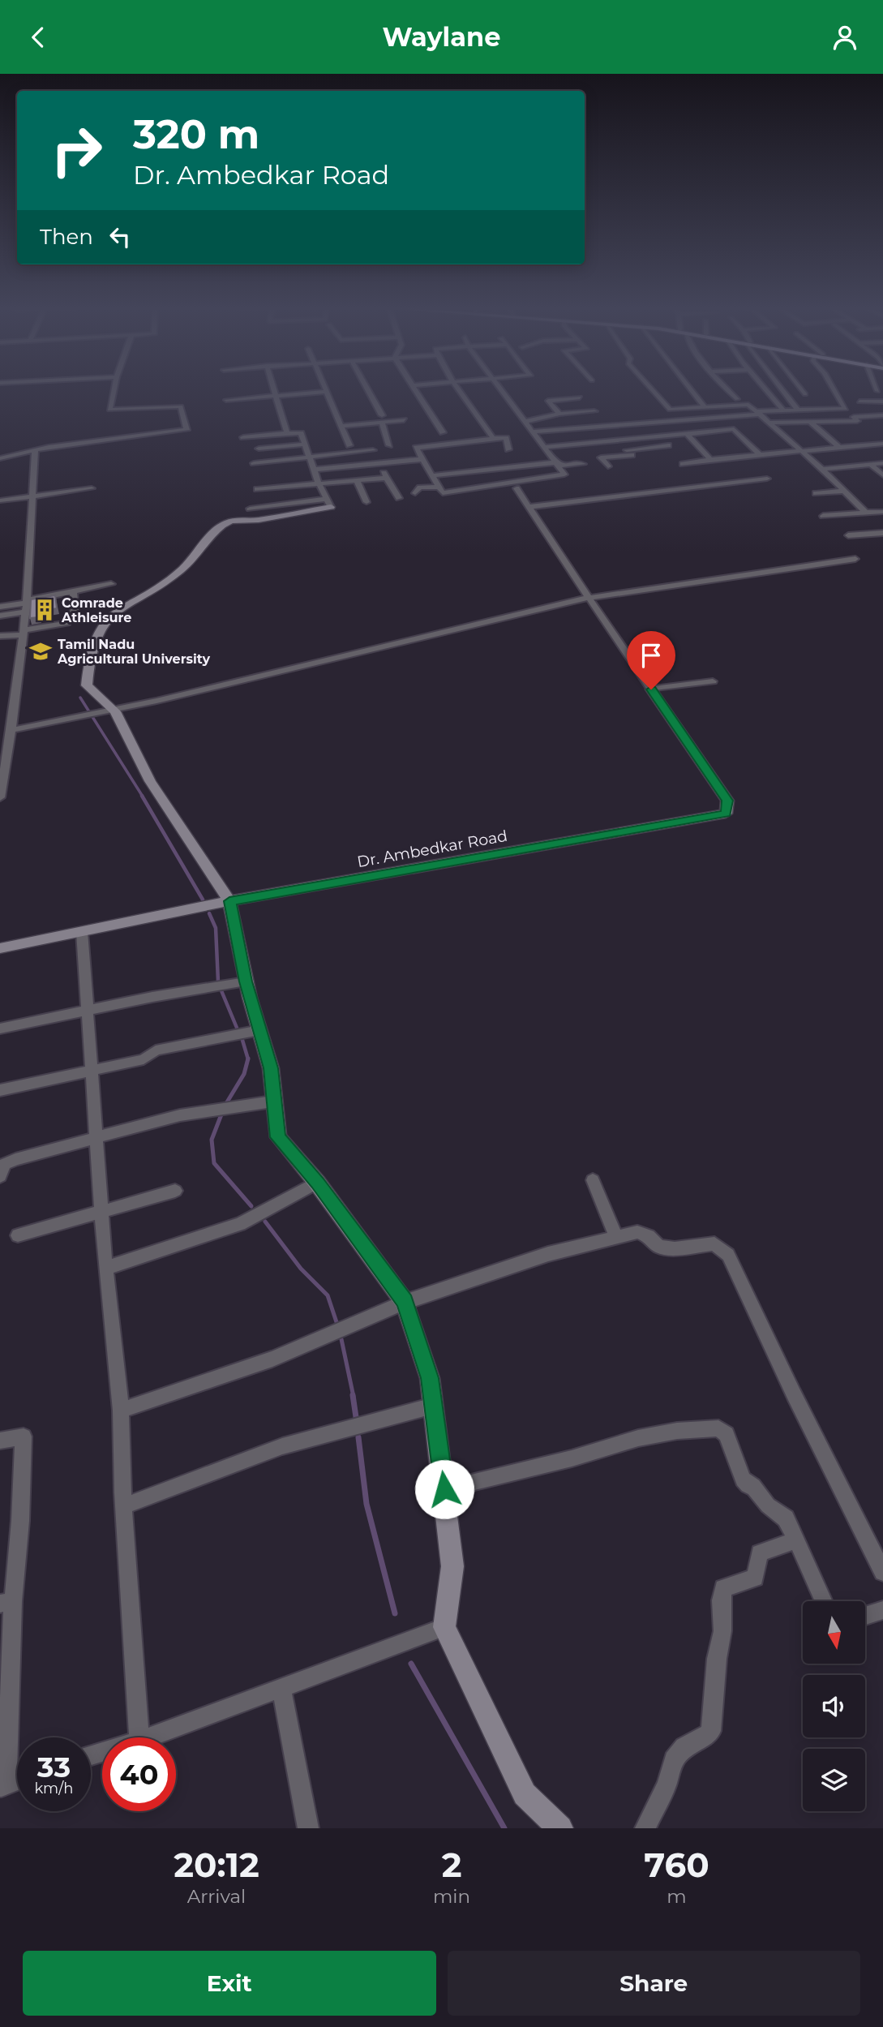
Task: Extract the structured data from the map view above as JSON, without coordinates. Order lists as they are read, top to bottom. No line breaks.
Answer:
{"streets":{"street":["Dr. Ambedkar Road"]},"places":{"building":["Comrade Athleisure"],"school or university":["Tamil Nadu Agricultural University"]},"north":"bottom","page":{"header":"Waylane","turn":["320 m","Dr. Ambedkar Road"],"then":"Then","speed":"33 km/h","limit":"40","eta":["20:12","Arrival","2","min","760","m"],"buttons":["Exit","Share"]}}
